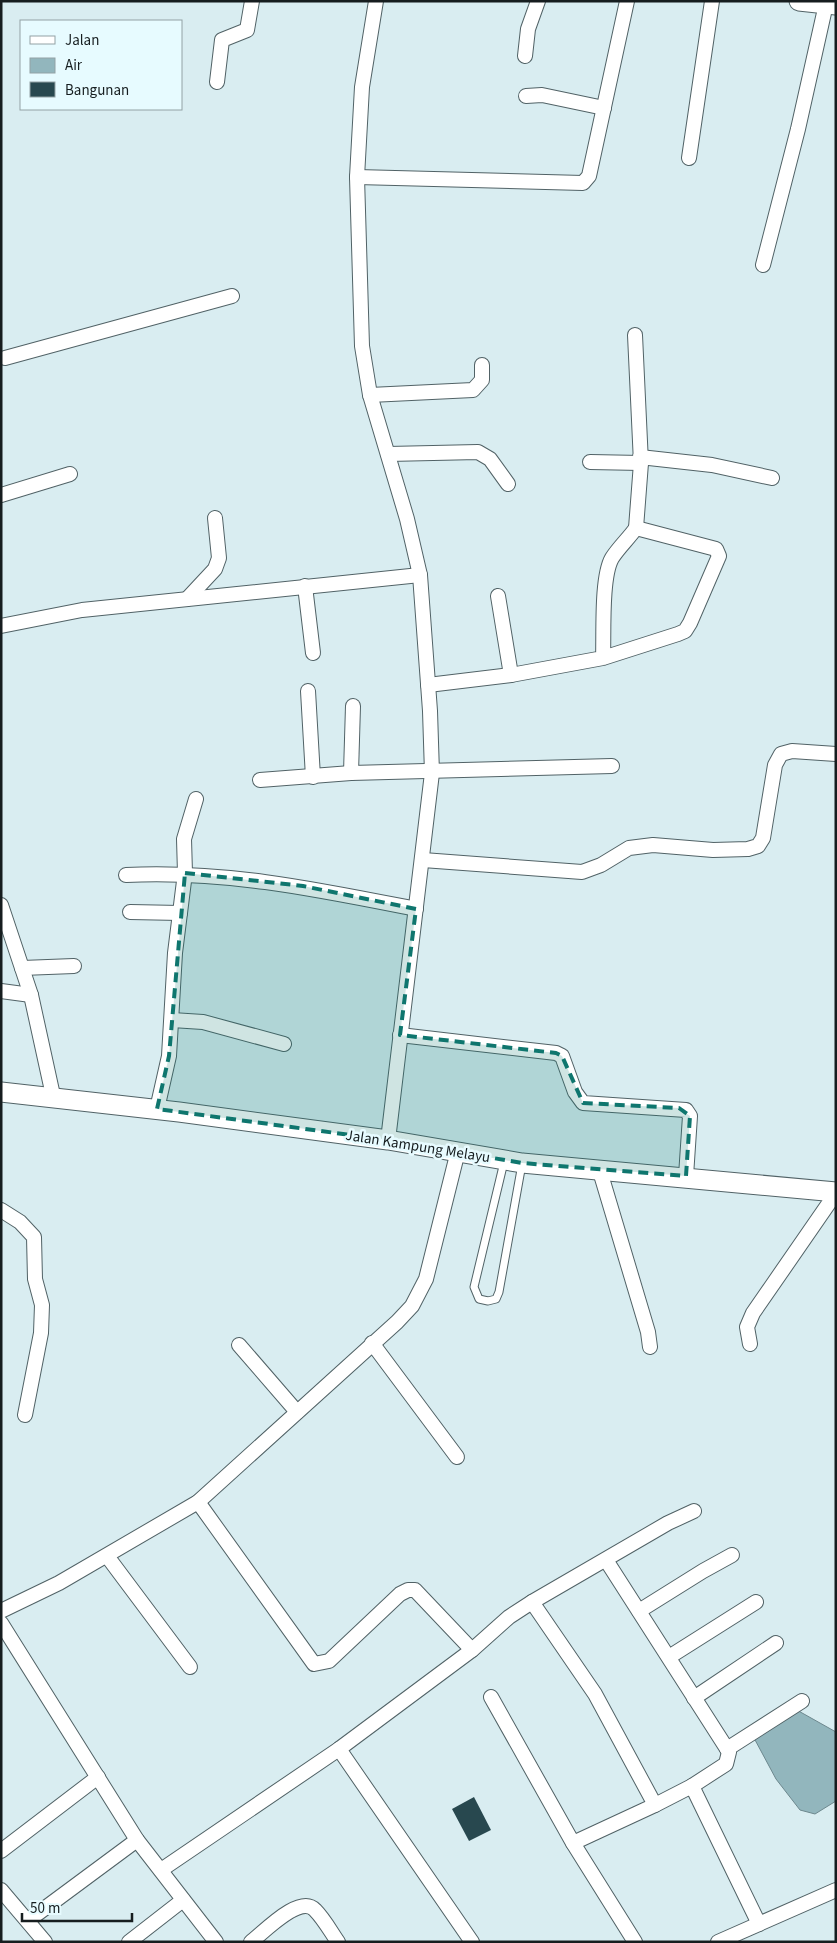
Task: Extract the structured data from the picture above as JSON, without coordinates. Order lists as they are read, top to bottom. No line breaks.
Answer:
{"streets":{"main road":["Jalan Kampung Melayu"]},"legend":["Jalan","Air","Bangunan"],"scale_bar":"50 m"}
